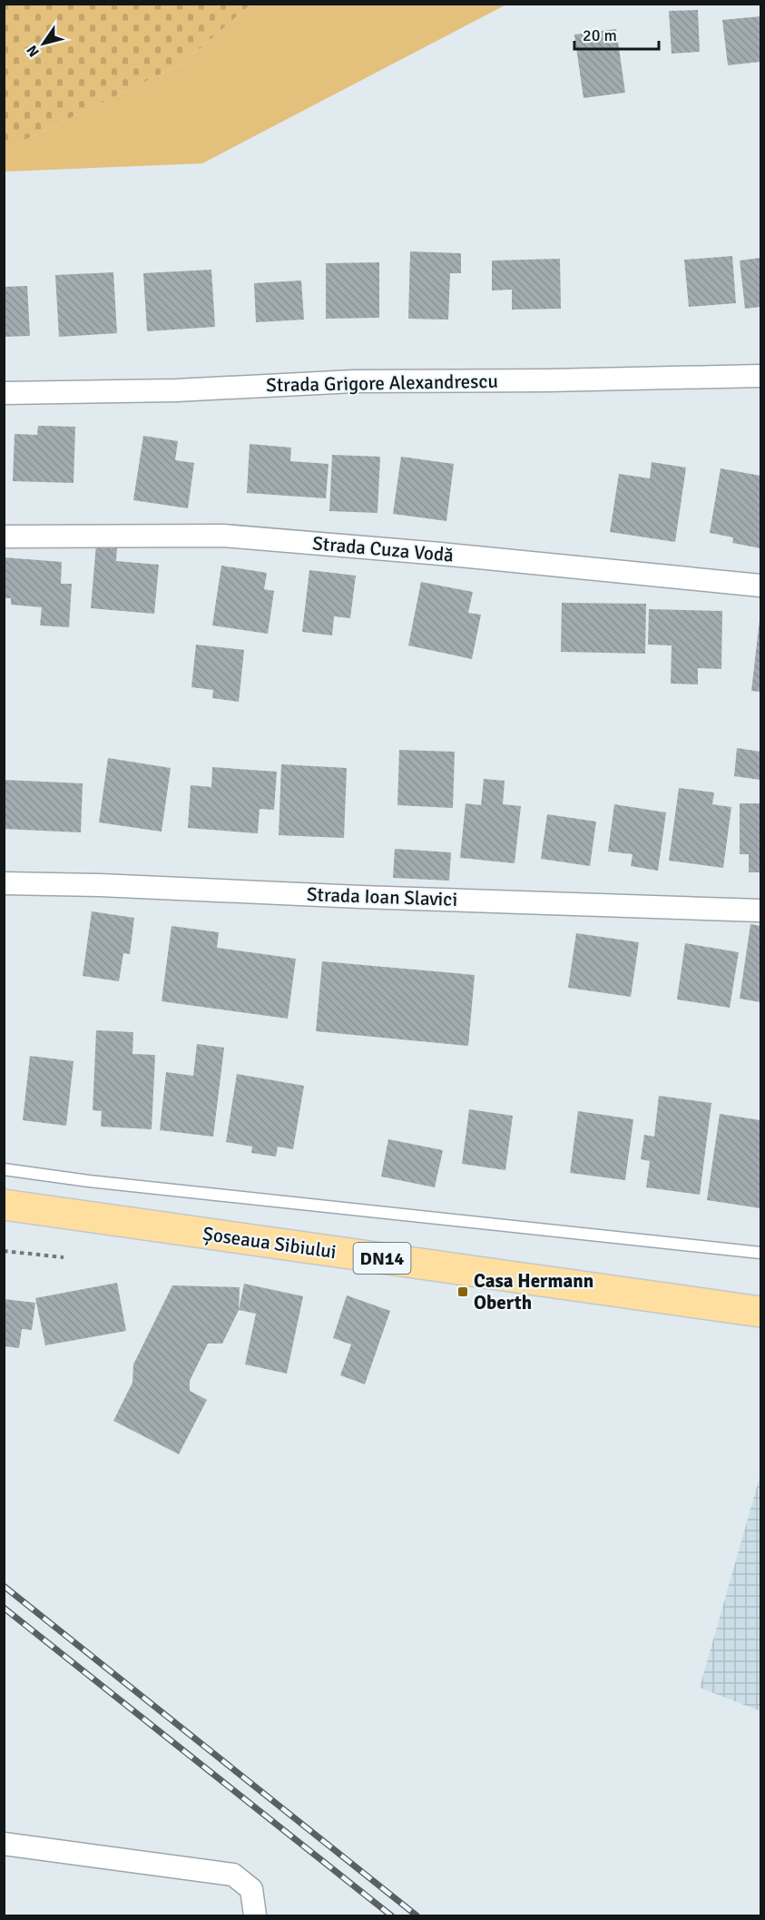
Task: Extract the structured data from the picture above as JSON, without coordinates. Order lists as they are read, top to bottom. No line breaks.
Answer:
{"streets":{"main road":["Șoseaua Sibiului","DN14"],"street":["Strada Grigore Alexandrescu","Strada Cuza Vodă","Strada Ioan Slavici"]},"places":{"transit":["Casa Hermann Oberth"]},"scale_bar":"20 m","north":"bottom left"}
